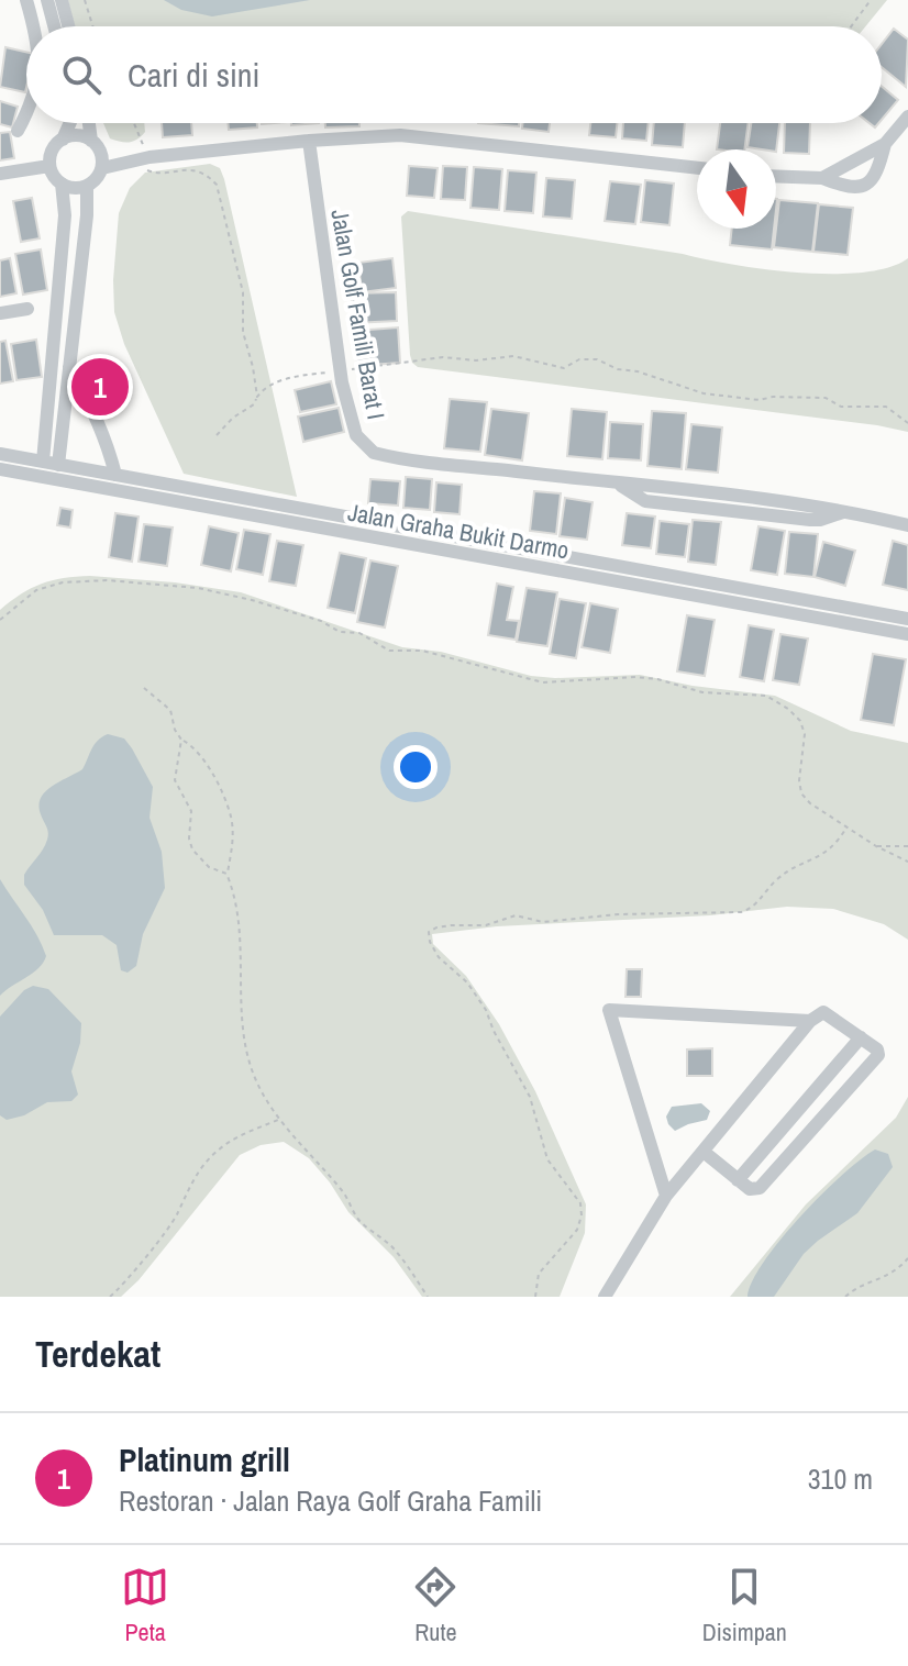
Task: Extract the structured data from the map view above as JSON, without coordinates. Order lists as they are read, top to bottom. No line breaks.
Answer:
{"streets":{"street":["Jalan Golf Famili Barat I","Jalan Graha Bukit Darmo"]},"north":"bottom","page":{"search":"Cari di sini","pins":"1","heading":"Terdekat","list":[{"mark":"1","name":"Platinum grill","note":"Restoran · Jalan Raya Golf Graha Famili","value":"310 m"}],"nav":["Peta","Rute","Disimpan"]}}
